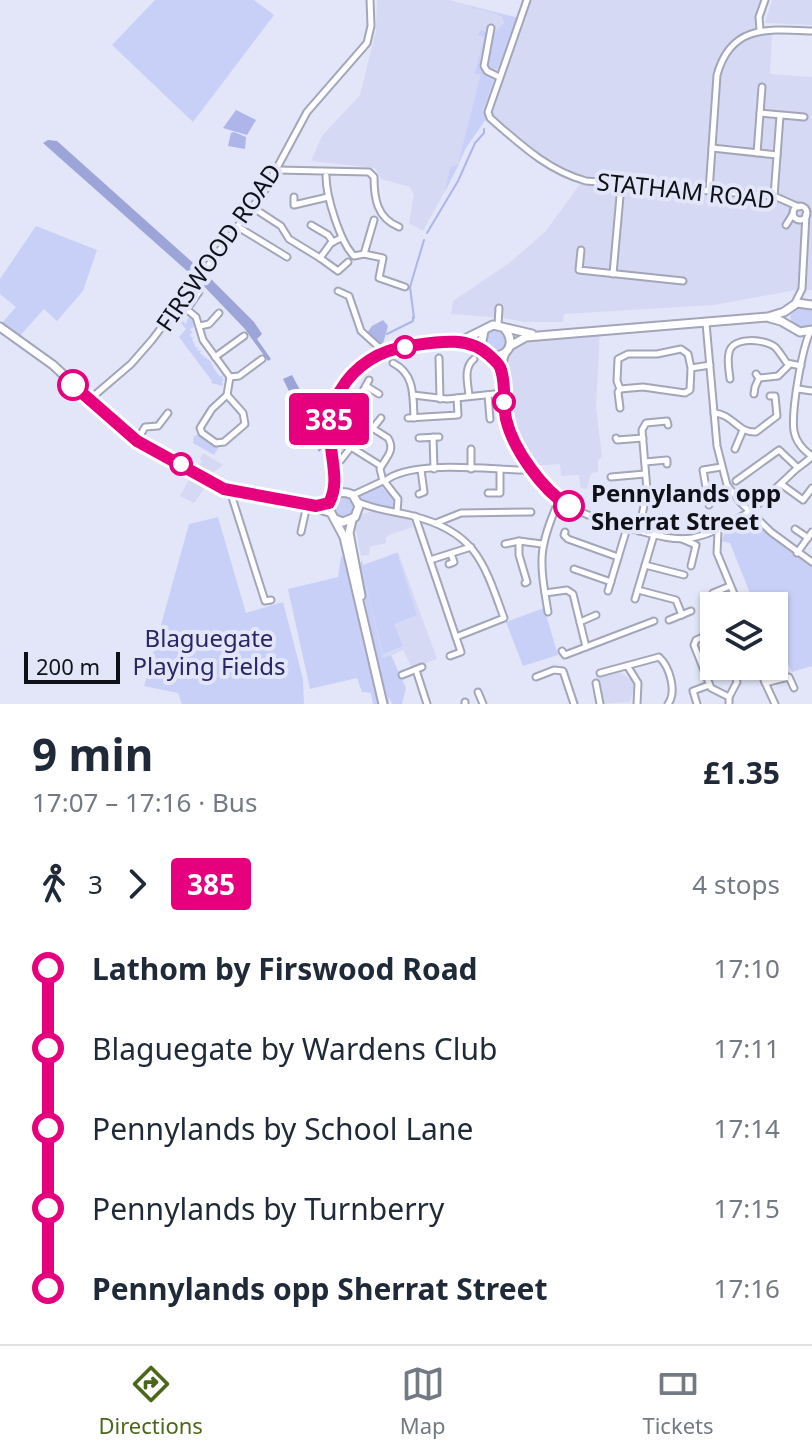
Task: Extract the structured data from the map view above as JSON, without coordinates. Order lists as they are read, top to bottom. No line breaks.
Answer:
{"streets":{"street":["STATHAM ROAD","FIRSWOOD ROAD"]},"parks":["Blaguegate Playing Fields"],"places":["Pennylands opp Sherrat Street"],"lines":["bus line 385"],"scale_bar":"200 m","page":{"on_map":"385","scale":"200 m","heading":["9 min","17:07 – 17:16 · Bus","£1.35"],"legs":["3","385","4 stops"],"list":[{"name":"Lathom by Firswood Road","value":"17:10"},{"name":"Blaguegate by Wardens Club","value":"17:11"},{"name":"Pennylands by School Lane","value":"17:14"},{"name":"Pennylands by Turnberry","value":"17:15"},{"name":"Pennylands opp Sherrat Street","value":"17:16"}],"tabs":["Directions","Map","Tickets"]}}
